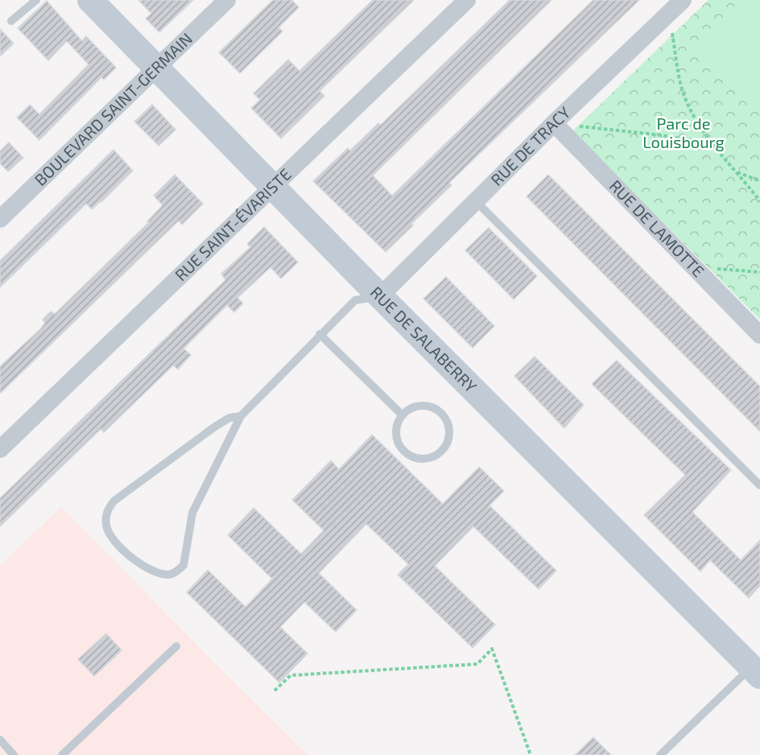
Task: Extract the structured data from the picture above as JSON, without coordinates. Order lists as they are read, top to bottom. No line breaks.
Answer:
{"streets":{"main road":["RUE DE SALABERRY"],"street":["BOULEVARD SAINT-GERMAIN","RUE DE TRACY","RUE SAINT-ÉVARISTE","RUE DE LAMOTTE"]},"crossings":[["BOULEVARD SAINT-GERMAIN","RUE DE SALABERRY"],["RUE DE TRACY","RUE DE LAMOTTE"],["RUE DE TRACY","RUE DE SALABERRY"],["RUE SAINT-ÉVARISTE","RUE DE SALABERRY"]],"parks":["Parc de Louisbourg"]}
